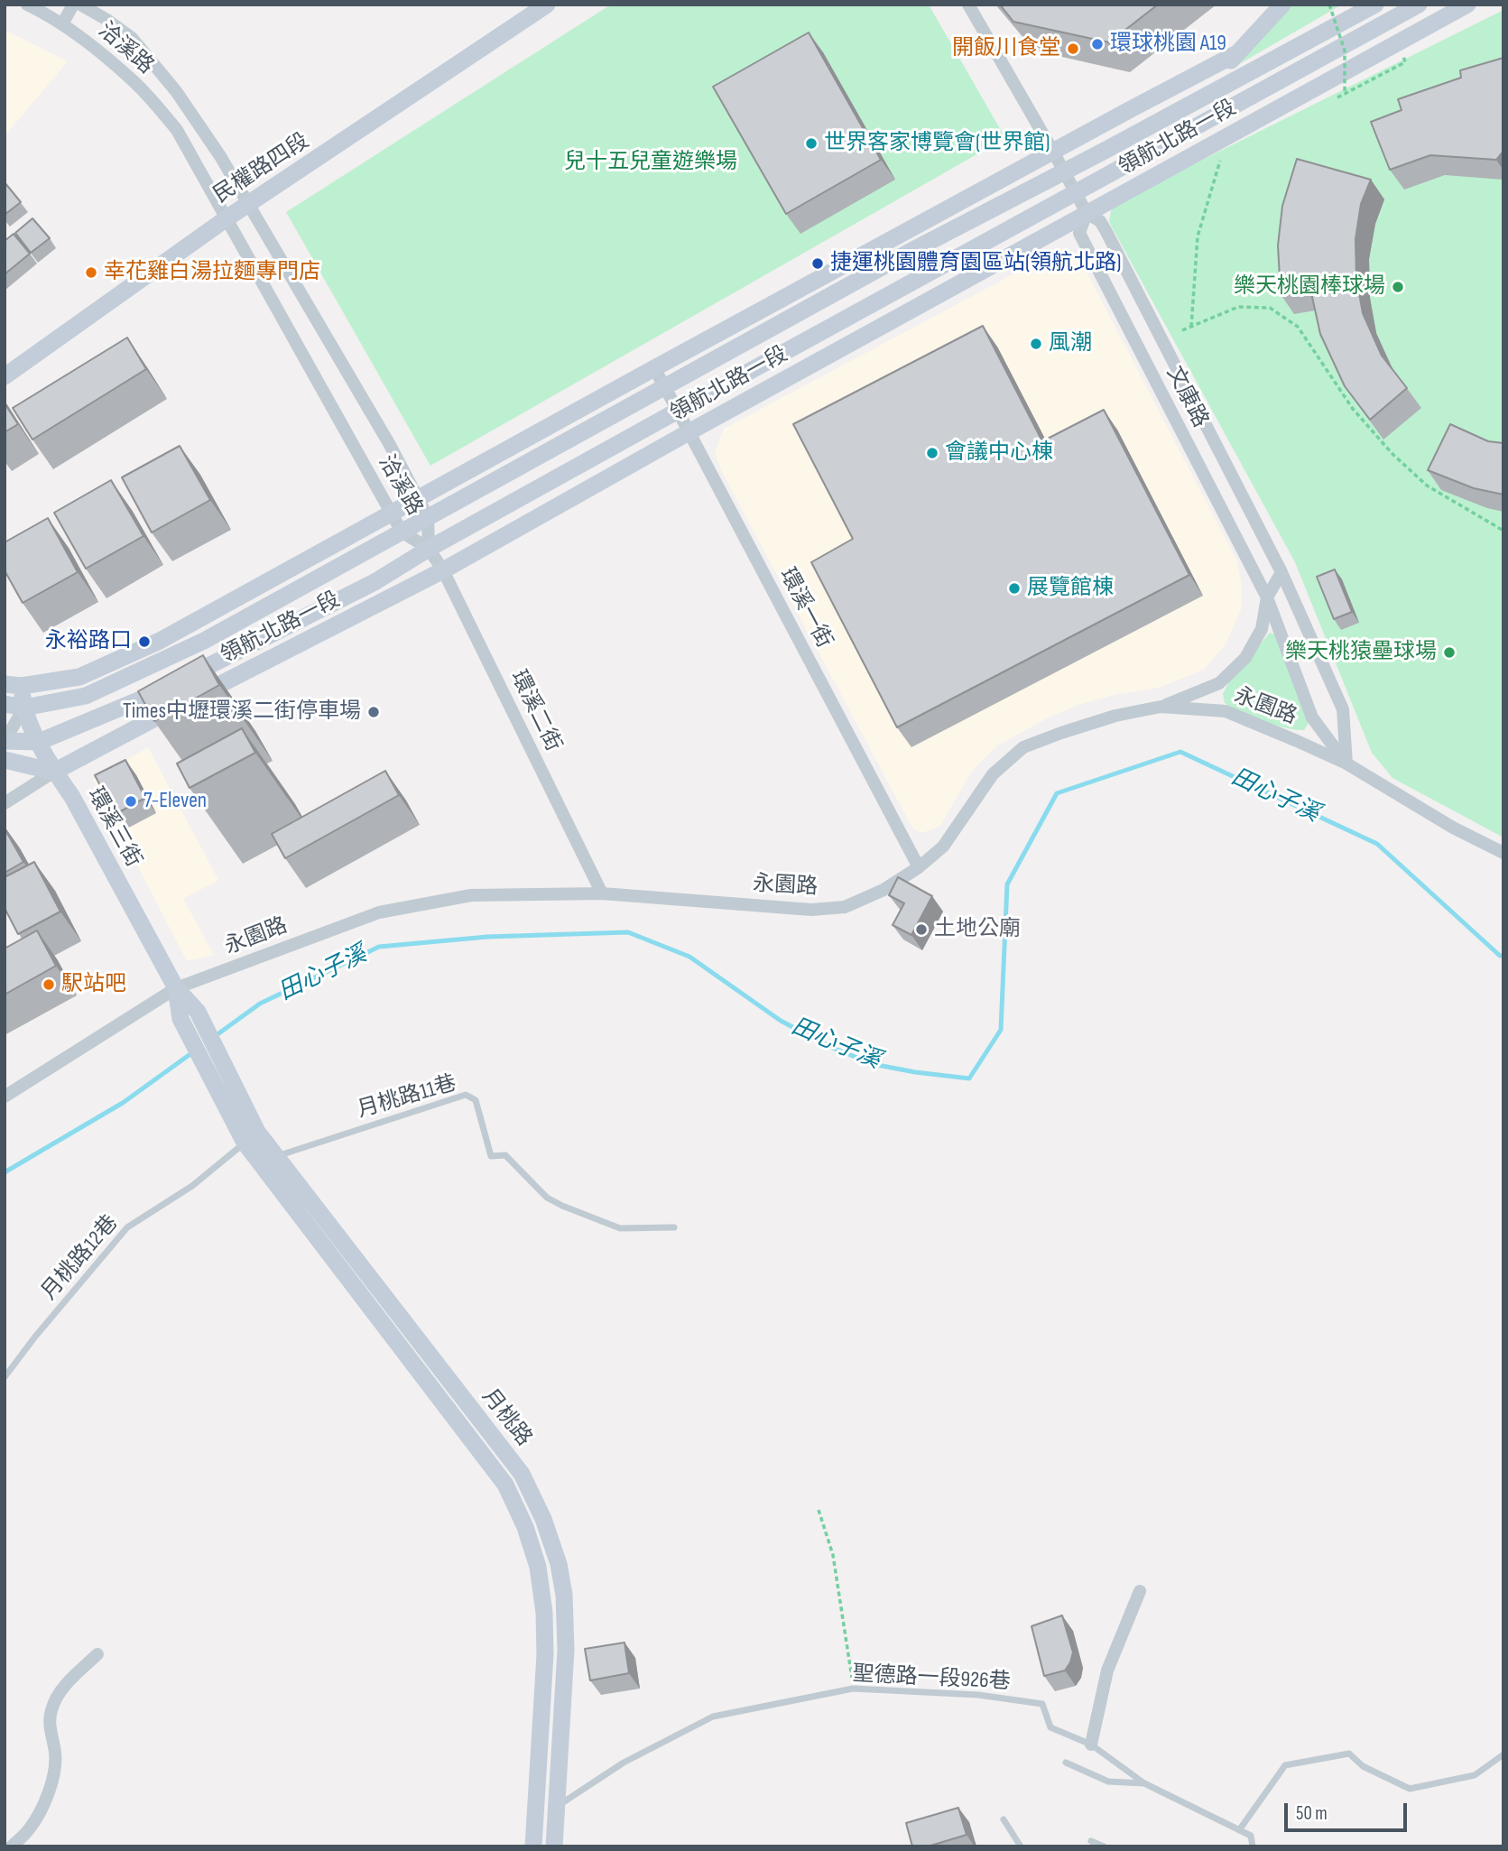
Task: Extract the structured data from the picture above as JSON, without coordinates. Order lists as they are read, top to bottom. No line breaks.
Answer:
{"streets":{"street":["洽溪路","領航北路一段","民權路四段","文康路","環溪一街","永園路","環溪二街","環溪三街","月桃路"],"lane":["月桃路11巷","月桃路12巷","聖德路一段926巷"]},"crossings":[["洽溪路","領航北路一段"],["洽溪路","民權路四段"],["洽溪路","環溪二街"],["領航北路一段","文康路"],["領航北路一段","環溪一街"],["領航北路一段","環溪二街"],["領航北路一段","環溪三街"],["文康路","永園路"],["環溪一街","永園路"],["永園路","環溪二街"],["永園路","環溪三街"],["月桃路11巷","月桃路"],["月桃路12巷","月桃路"],["月桃路","聖德路一段926巷"]],"water":["田心子溪"],"parks":["兒十五兒童遊樂場"],"places":["環球桃園 A19","開飯川食堂","世界客家博覽會(世界館)","捷運桃園體育園區站(領航北路)","幸花雞白湯拉麵專門店","樂天桃園棒球場","風潮","會議中心棟","展覽館棟","永裕路口","樂天桃猿壘球場","Times中壢環溪二街停車場","7-Eleven","土地公廟","駅站吧"],"scale_bar":"50 m"}
